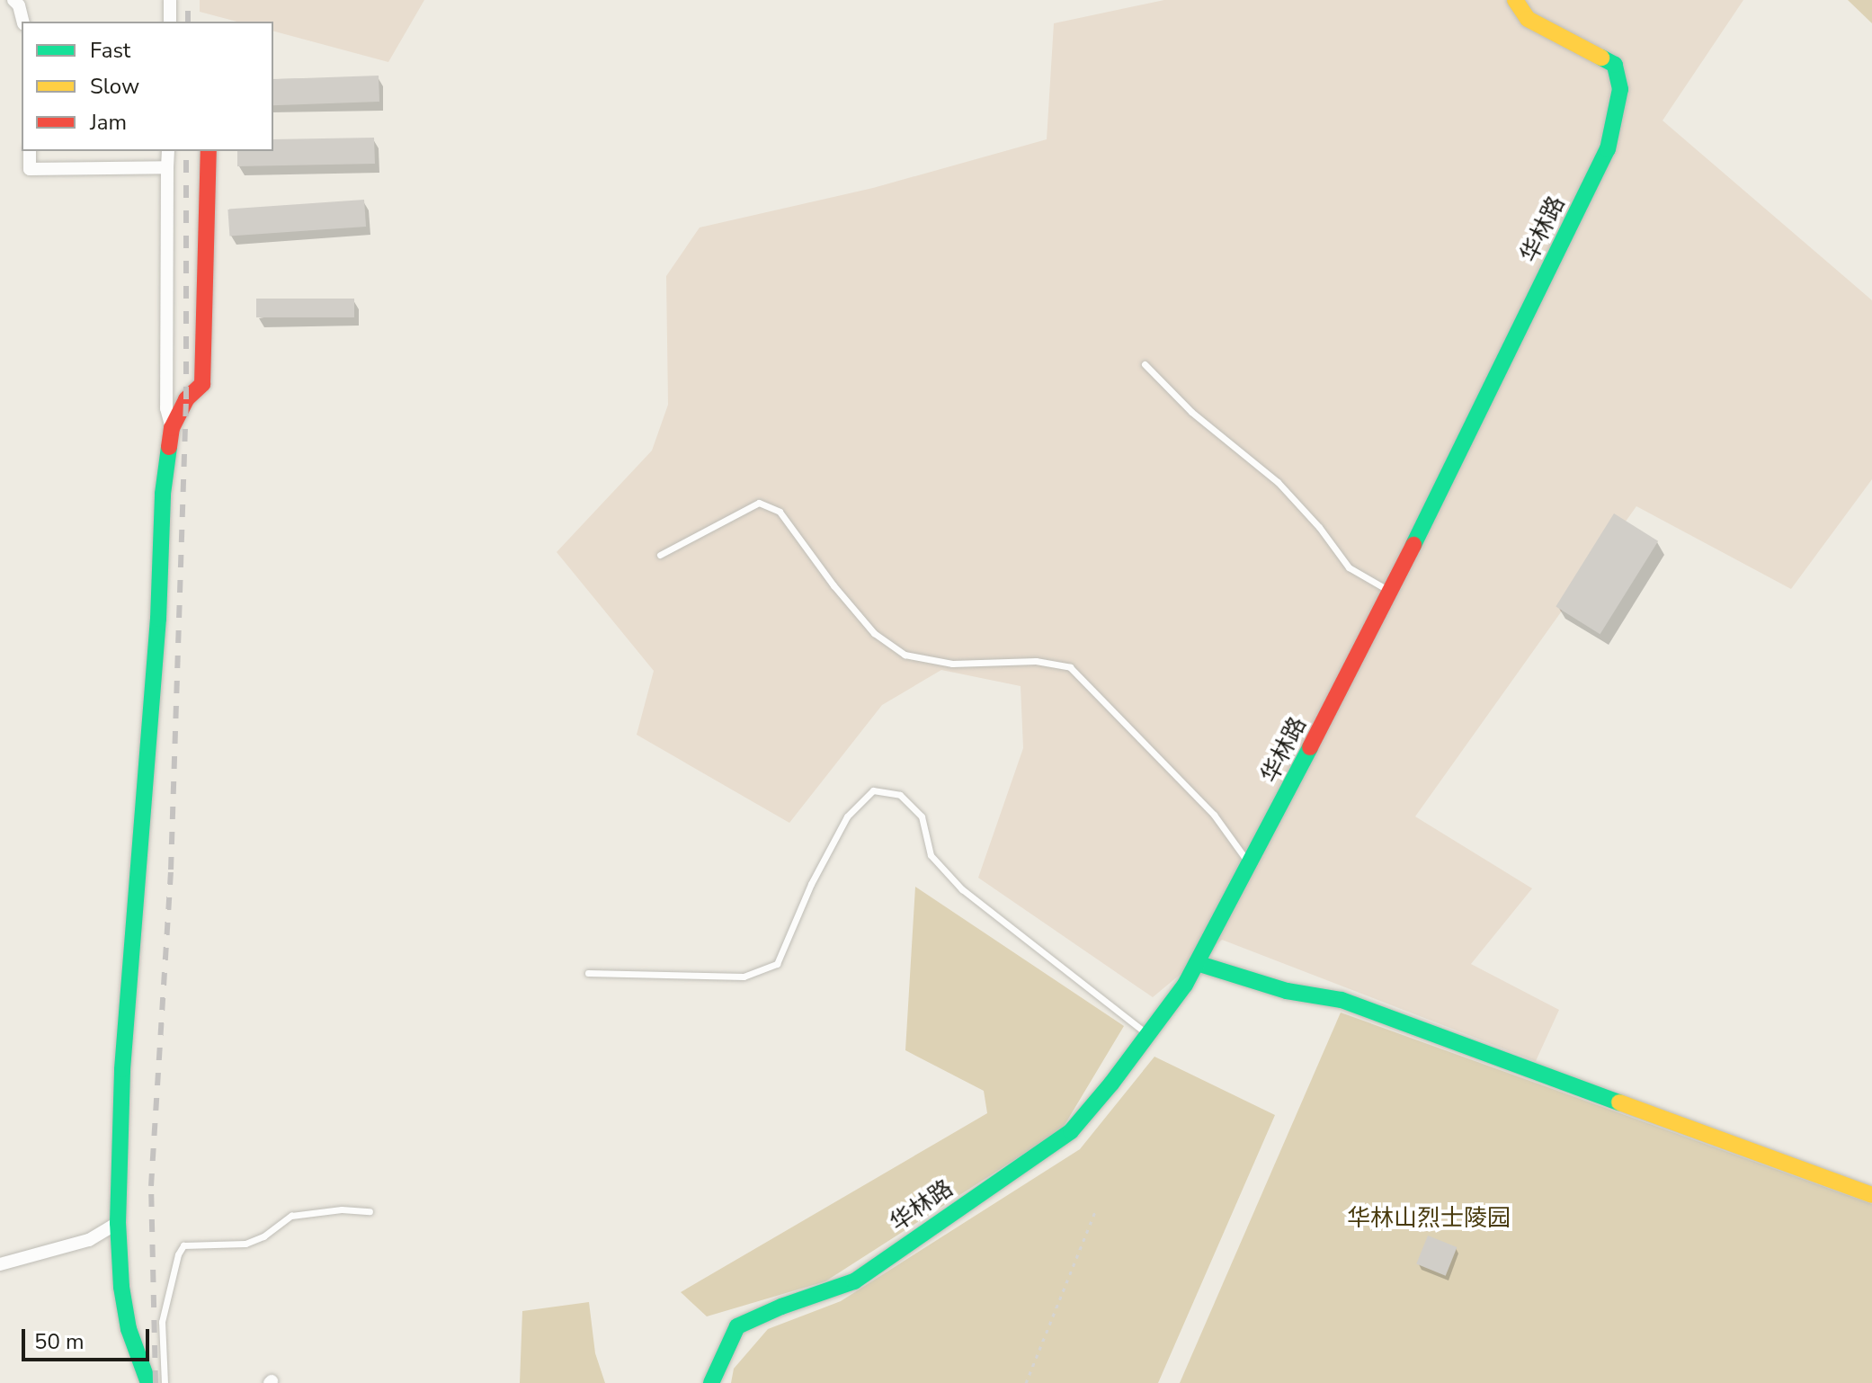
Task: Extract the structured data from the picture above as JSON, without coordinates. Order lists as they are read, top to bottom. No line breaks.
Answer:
{"streets":{"street":["华林路"]},"parks":["华林山烈士陵园"],"legend":["Fast","Slow","Jam"],"scale_bar":"50 m"}
